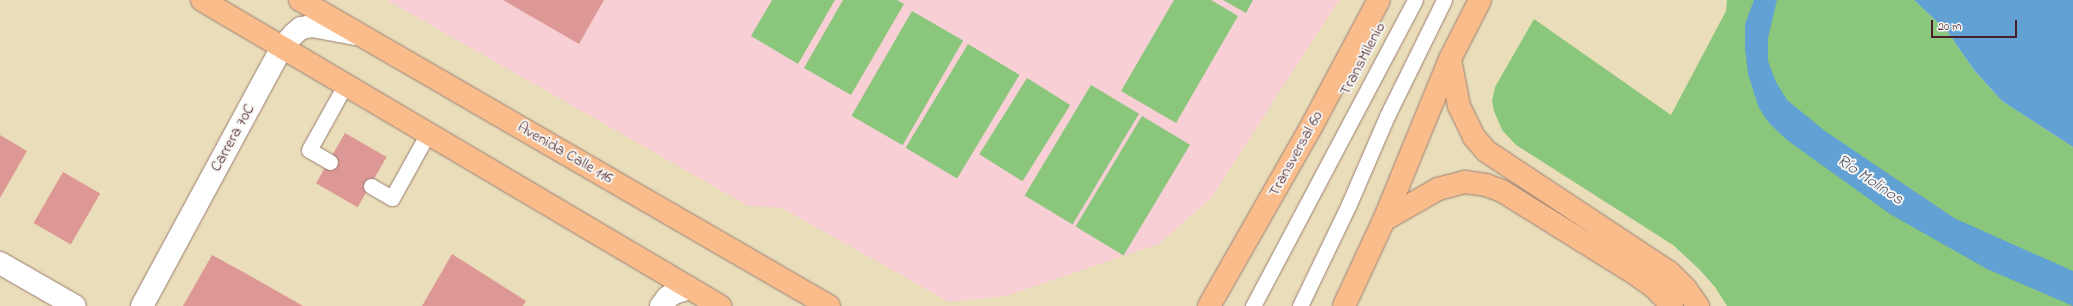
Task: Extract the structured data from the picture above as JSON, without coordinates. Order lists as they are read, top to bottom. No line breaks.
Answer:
{"streets":{"main road":["Avenida Calle 116","Transversal 60"],"street":["Carrera 70C"],"lane":["TransMilenio"]},"crossings":[["Carrera 70C","Avenida Calle 116"]],"water":["Río Molinos"],"scale_bar":"20 m"}
